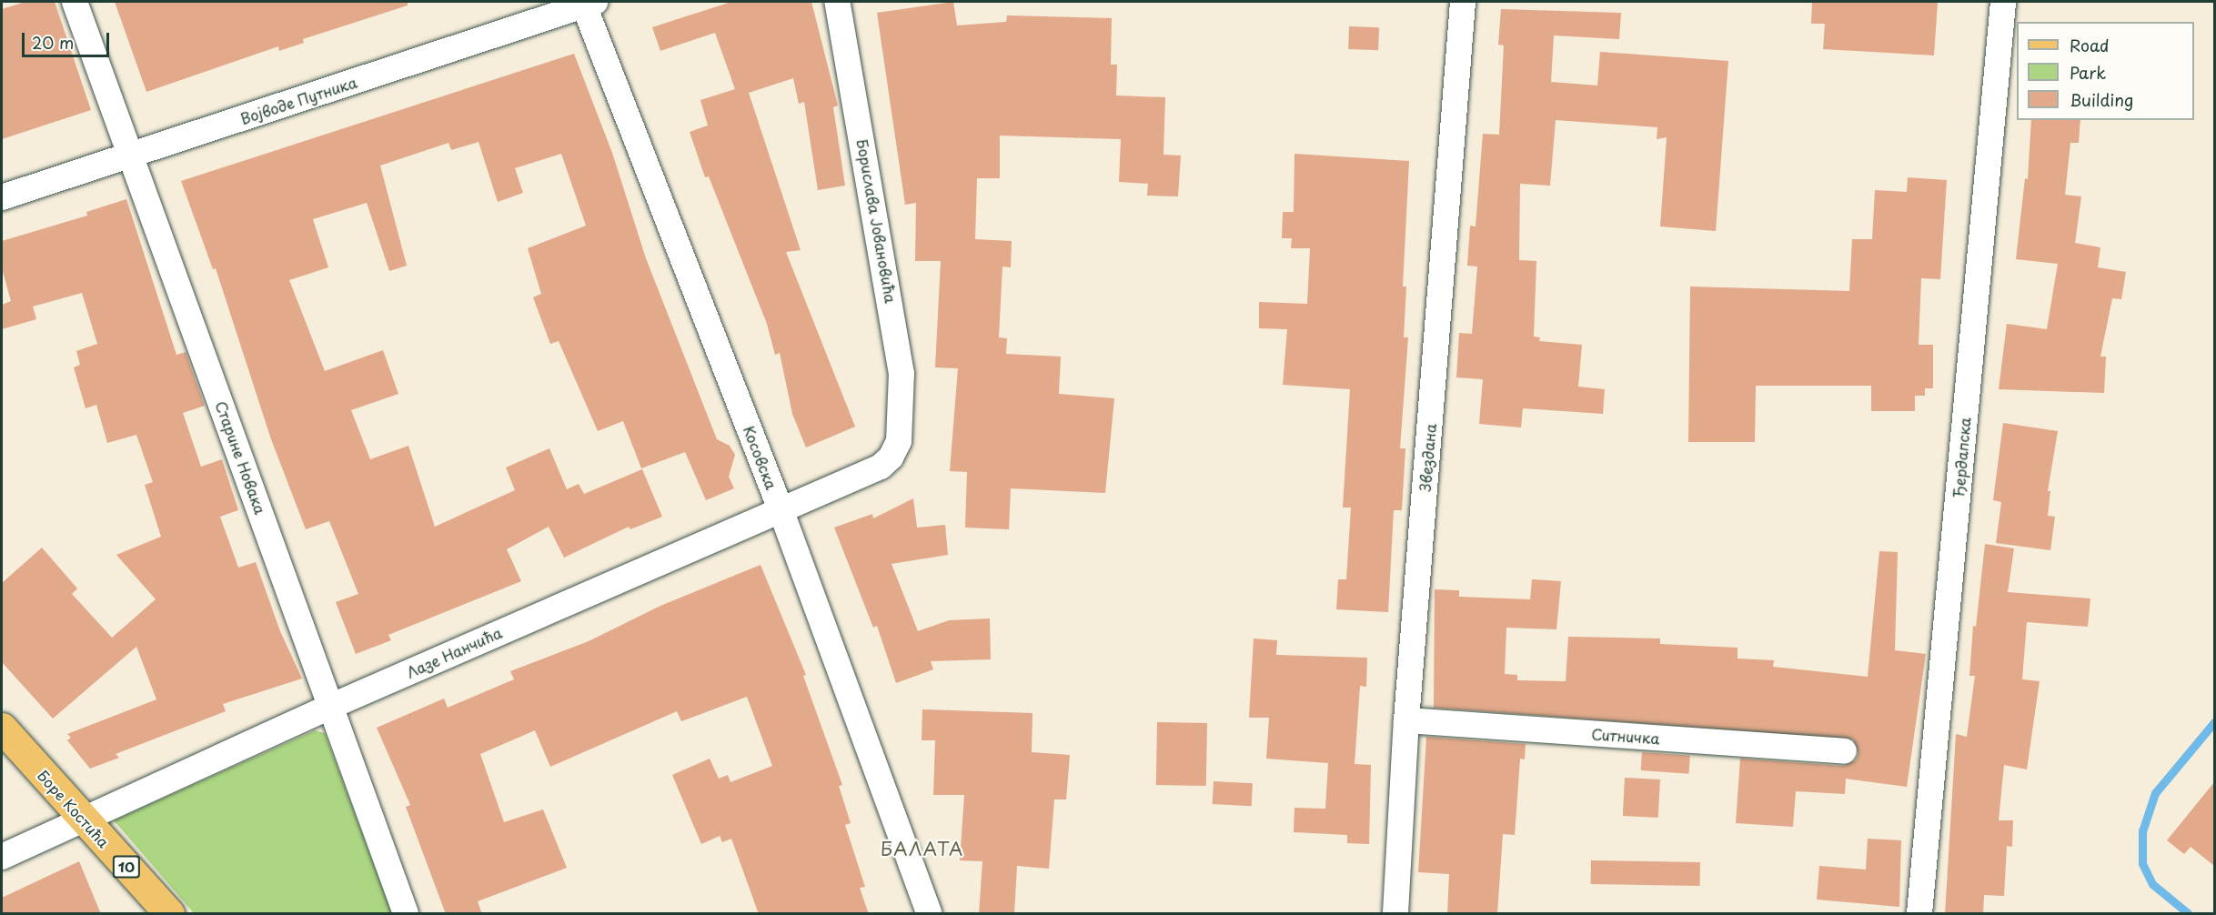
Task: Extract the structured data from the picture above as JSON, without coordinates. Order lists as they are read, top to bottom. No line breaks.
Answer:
{"streets":{"main road":["Боре Костића","10"],"street":["Војводе Путника","Борислава Јовановића","Старине Новака","Косовска","Звездана","Ђердапска","Лазе Нанчића","Ситничка"]},"crossings":[["Војводе Путника","Старине Новака"],["Војводе Путника","Косовска"],["Борислава Јовановића","Лазе Нанчића"],["Старине Новака","Лазе Нанчића"],["Косовска","Лазе Нанчића"],["Звездана","Ситничка"],["Лазе Нанчића","Боре Костића"]],"districts":["БАЛАТА"],"legend":["Road","Park","Building"],"scale_bar":"20 m"}
